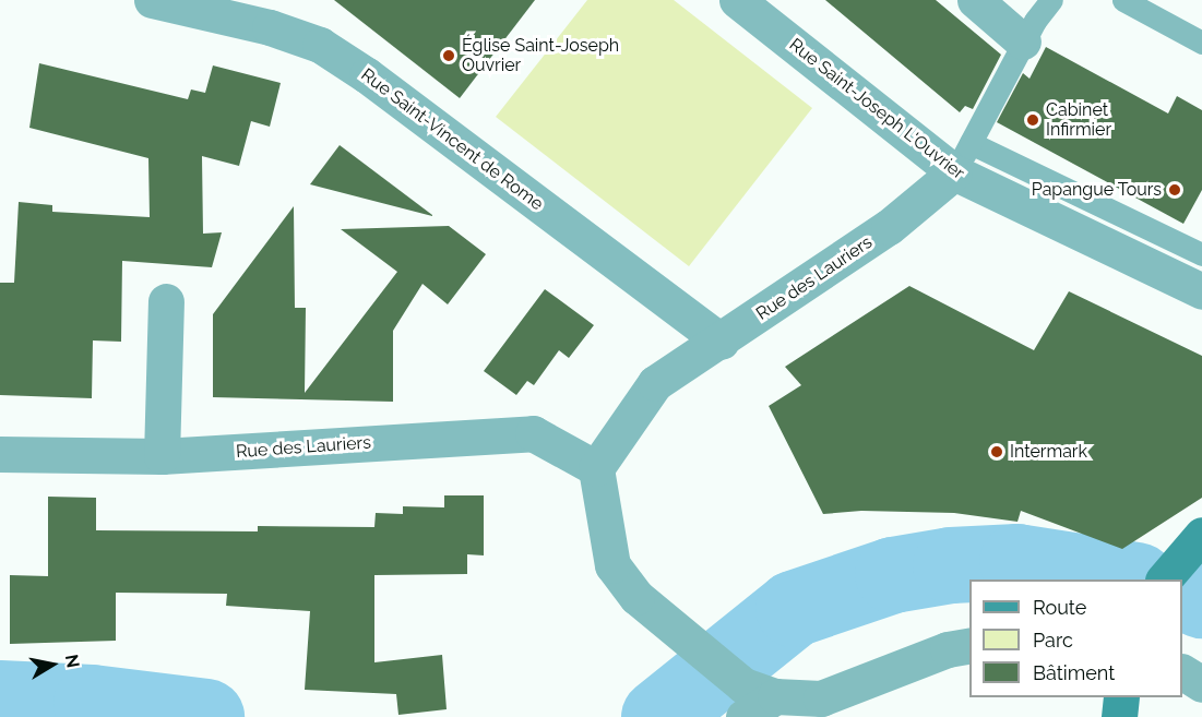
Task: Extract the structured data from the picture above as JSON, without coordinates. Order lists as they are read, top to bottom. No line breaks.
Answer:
{"streets":{"street":["Rue Saint-Joseph L'Ouvrier","Rue Saint-Vincent de Rome","Rue des Lauriers"]},"crossings":[["Rue Saint-Joseph L'Ouvrier","Rue des Lauriers"],["Rue Saint-Vincent de Rome","Rue des Lauriers"]],"places":["Église Saint-Joseph Ouvrier","Cabinet Infirmier","Papangue Tours","Intermark"],"legend":["Route","Parc","Bâtiment"],"north":"right"}
